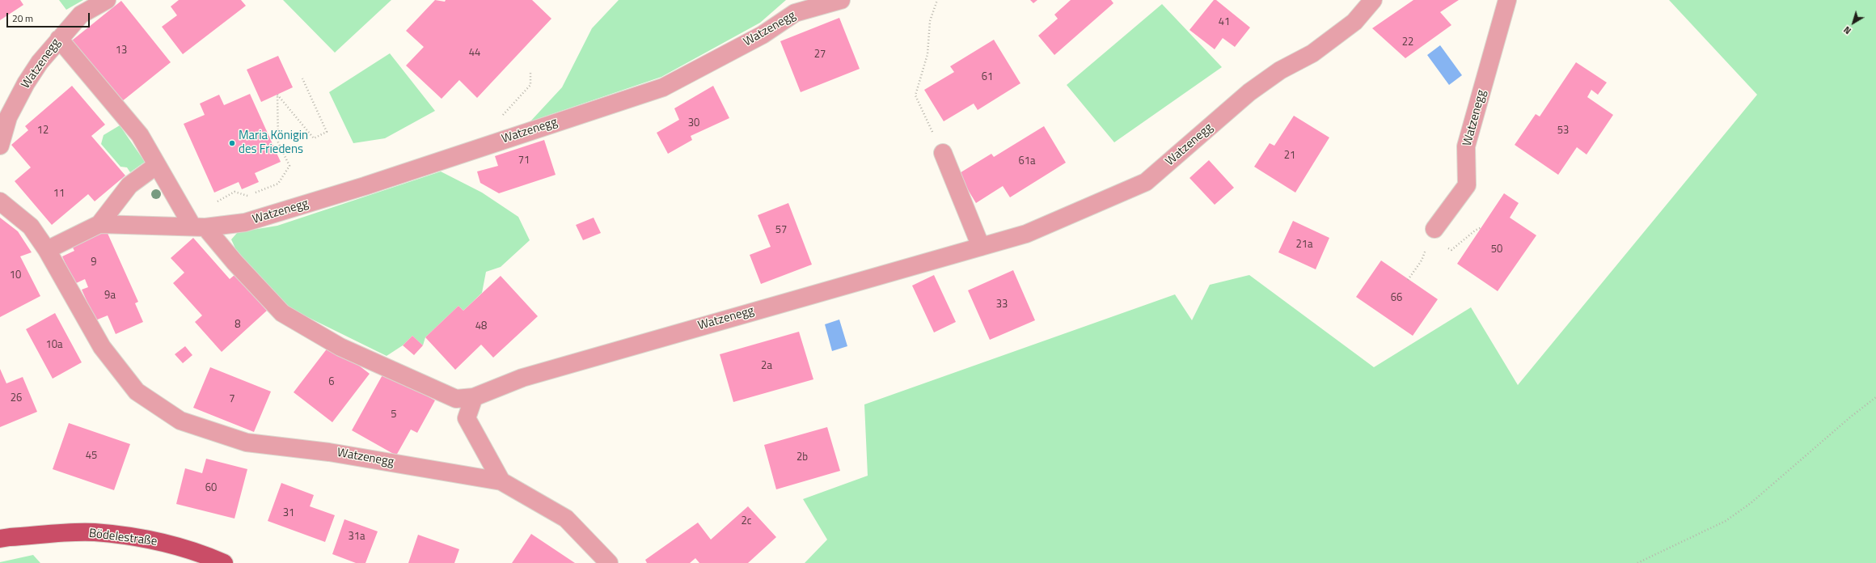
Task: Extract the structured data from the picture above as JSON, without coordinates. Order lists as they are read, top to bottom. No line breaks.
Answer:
{"streets":{"main road":["Bödelestraße"],"street":["Watzenegg"]},"places":["Maria Königin des Friedens"],"house_numbers":["41","22","13","44","27","61","30","12","53","21","71","61a","11","57","21a","50","9","10","9a","66","33","8","48","10a","2a","6","26","7","5","45","2b","60","31","2c","31a"],"scale_bar":"20 m","north":"bottom left"}
